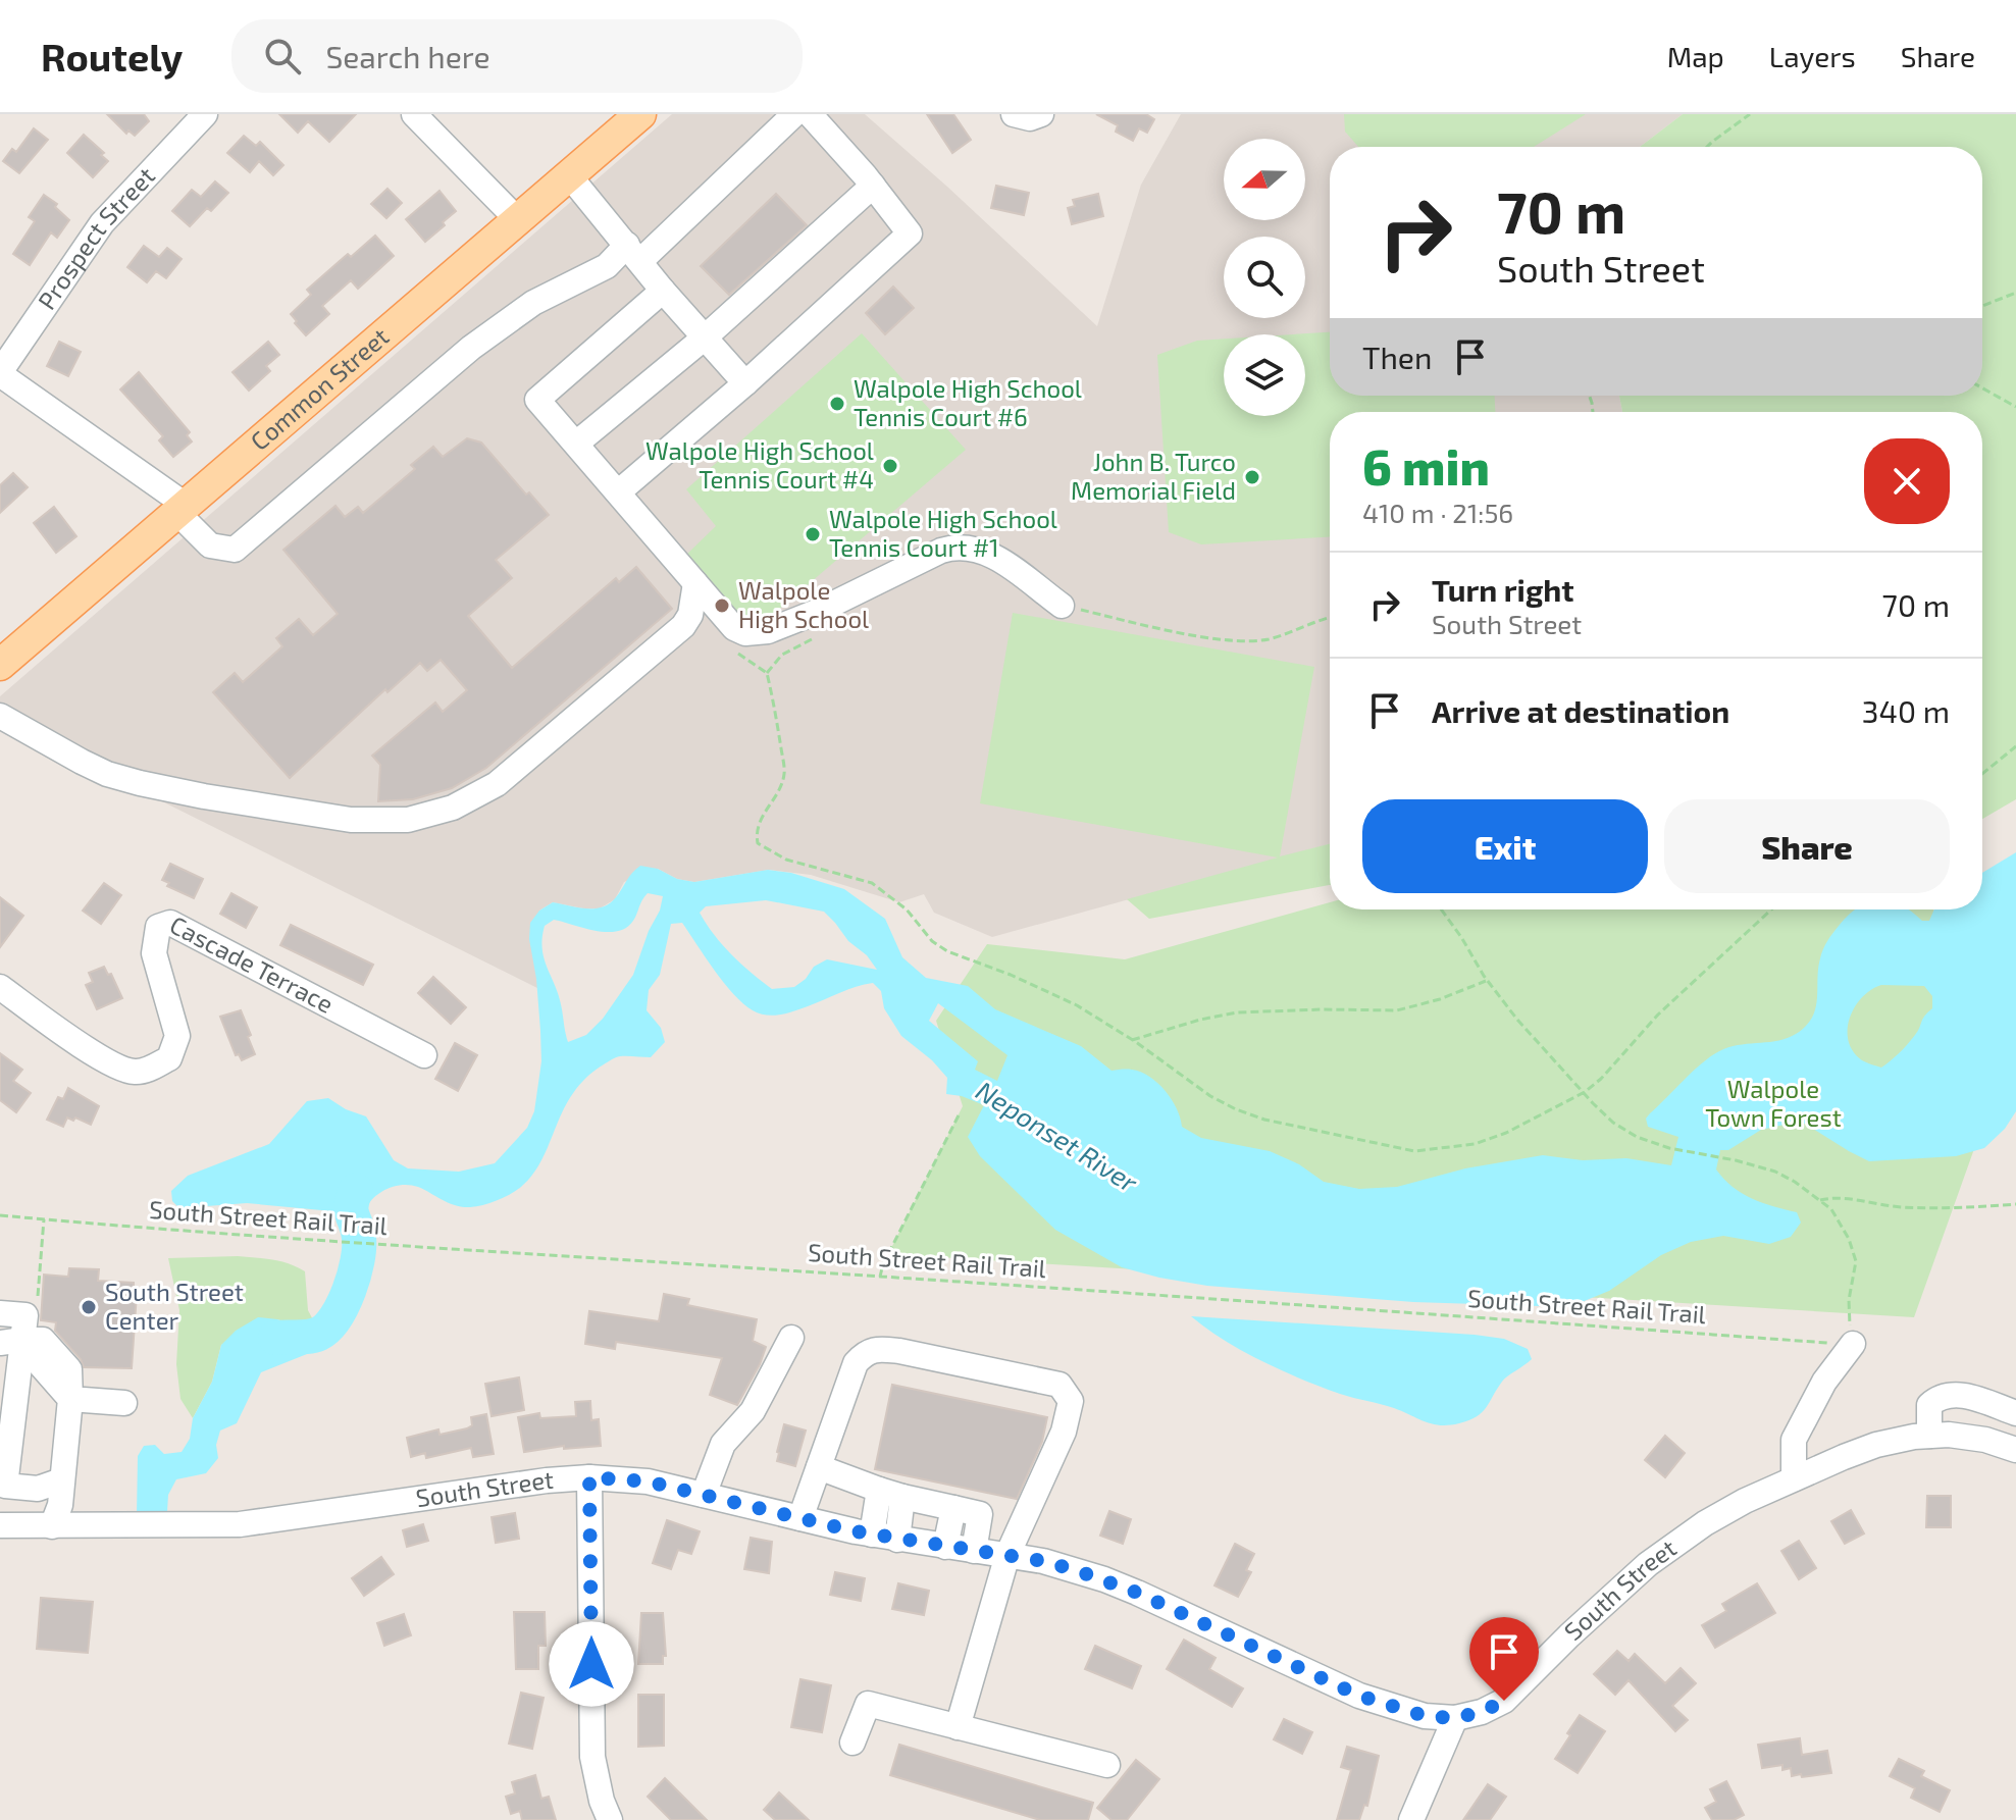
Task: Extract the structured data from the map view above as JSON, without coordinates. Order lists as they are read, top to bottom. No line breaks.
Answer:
{"streets":{"main road":["Common Street"],"street":["Prospect Street","Cascade Terrace","South Street"],"path":["South Street Rail Trail"]},"water":["Neponset River"],"parks":["Walpole Town Forest"],"places":["Walpole High School Tennis Court #6","Walpole High School Tennis Court #4","John B. Turco Memorial Field","Walpole High School Tennis Court #1","Walpole High School","South Street Center"],"north":"left","page":{"header":"Routely","search":"Search here","nav":["Map","Layers","Share"],"turn":["70 m","South Street"],"then":"Then","heading":["6 min","410 m · 21:56"],"list":[{"name":"Turn right","note":"South Street","value":"70 m"},{"name":"Arrive at destination","value":"340 m"}],"buttons":["Exit","Share"]}}
